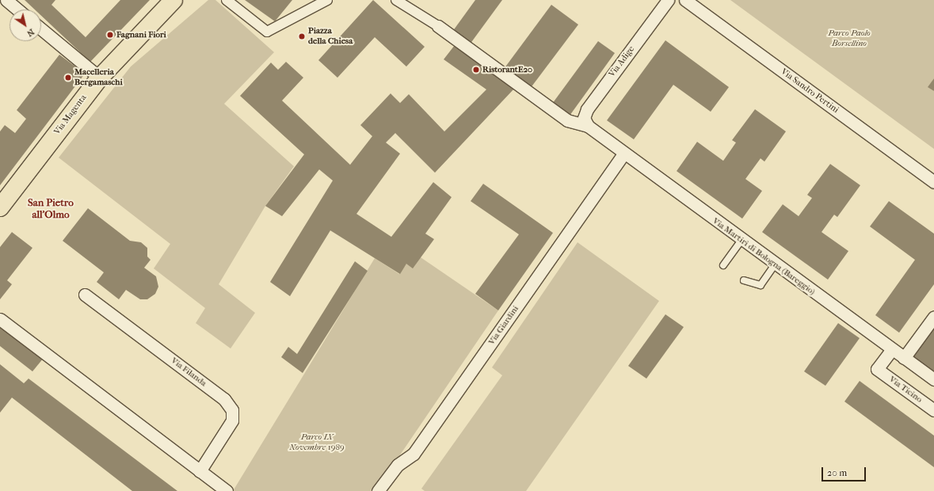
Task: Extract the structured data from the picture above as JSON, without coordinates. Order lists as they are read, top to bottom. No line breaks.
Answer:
{"streets":{"main road":["Via Magenta"],"street":["Via Adige","Via Sandro Pertini","Via Martiri di Bologna (Bareggio)","Via Giardini","Via Filanda","Via Ticino"]},"crossings":[["Via Adige","Via Martiri di Bologna (Bareggio)"],["Via Martiri di Bologna (Bareggio)","Via Giardini"],["Via Martiri di Bologna (Bareggio)","Via Ticino"]],"districts":["San Pietro all'Olmo"],"parks":["Parco Paolo Borsellino","Parco IX Novembre 1989"],"places":["Fagnani Fiori","Piazza della Chiesa","RistorantE20","Macelleria Bergamaschi"],"scale_bar":"20 m","north":"bottom right"}
